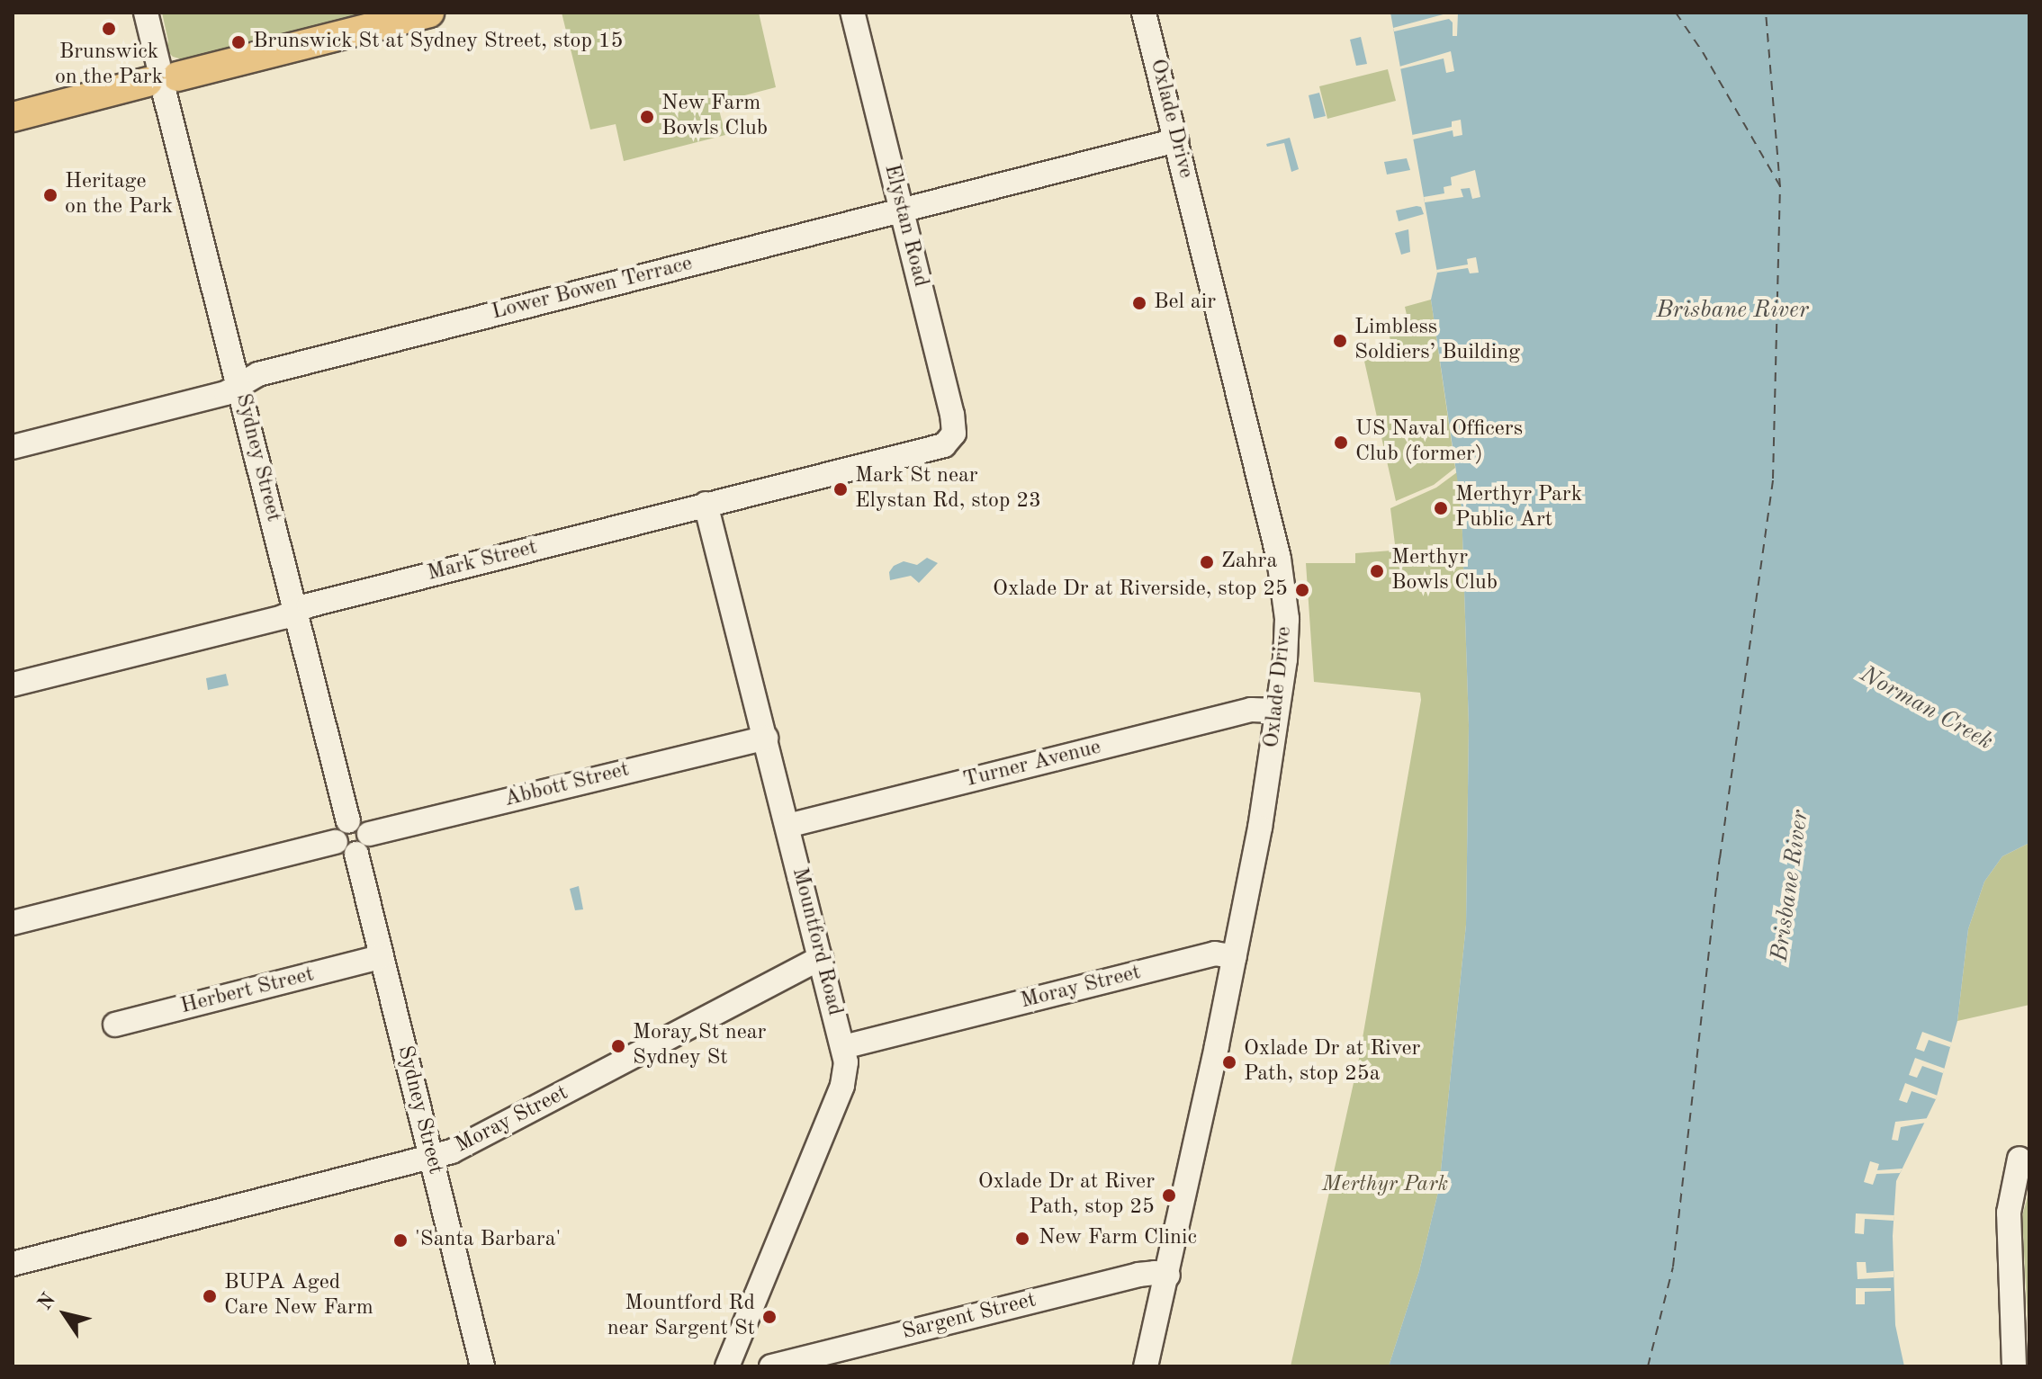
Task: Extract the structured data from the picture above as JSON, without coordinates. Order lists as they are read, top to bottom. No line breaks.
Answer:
{"streets":{"street":["Oxlade Drive","Elystan Road","Lower Bowen Terrace","Sydney Street","Mark Street","Turner Avenue","Abbott Street","Mountford Road","Moray Street","Herbert Street","Sargent Street"]},"crossings":[["Oxlade Drive","Lower Bowen Terrace"],["Oxlade Drive","Turner Avenue"],["Oxlade Drive","Moray Street"],["Oxlade Drive","Sargent Street"],["Elystan Road","Lower Bowen Terrace"],["Elystan Road","Mark Street"],["Lower Bowen Terrace","Sydney Street"],["Sydney Street","Mark Street"],["Sydney Street","Abbott Street"],["Sydney Street","Moray Street"],["Sydney Street","Herbert Street"],["Mark Street","Mountford Road"],["Turner Avenue","Mountford Road"],["Abbott Street","Mountford Road"],["Mountford Road","Moray Street"]],"water":["Brisbane River","Norman Creek"],"parks":["Merthyr Park"],"places":["Brunswick on the Park","Brunswick St at Sydney Street, stop 15","New Farm Bowls Club","Heritage on the Park","Bel air","Limbless Soldiers’ Building","US Naval Officers Club (former)","Mark St near Elystan Rd, stop 23","Merthyr Park Public Art","Zahra","Merthyr Bowls Club","Oxlade Dr at Riverside, stop 25","Moray St near Sydney St","Oxlade Dr at River Path, stop 25a","Oxlade Dr at River Path, stop 25","New Farm Clinic","'Santa Barbara'","BUPA Aged Care New Farm","Mountford Rd near Sargent St"],"north":"top left"}
